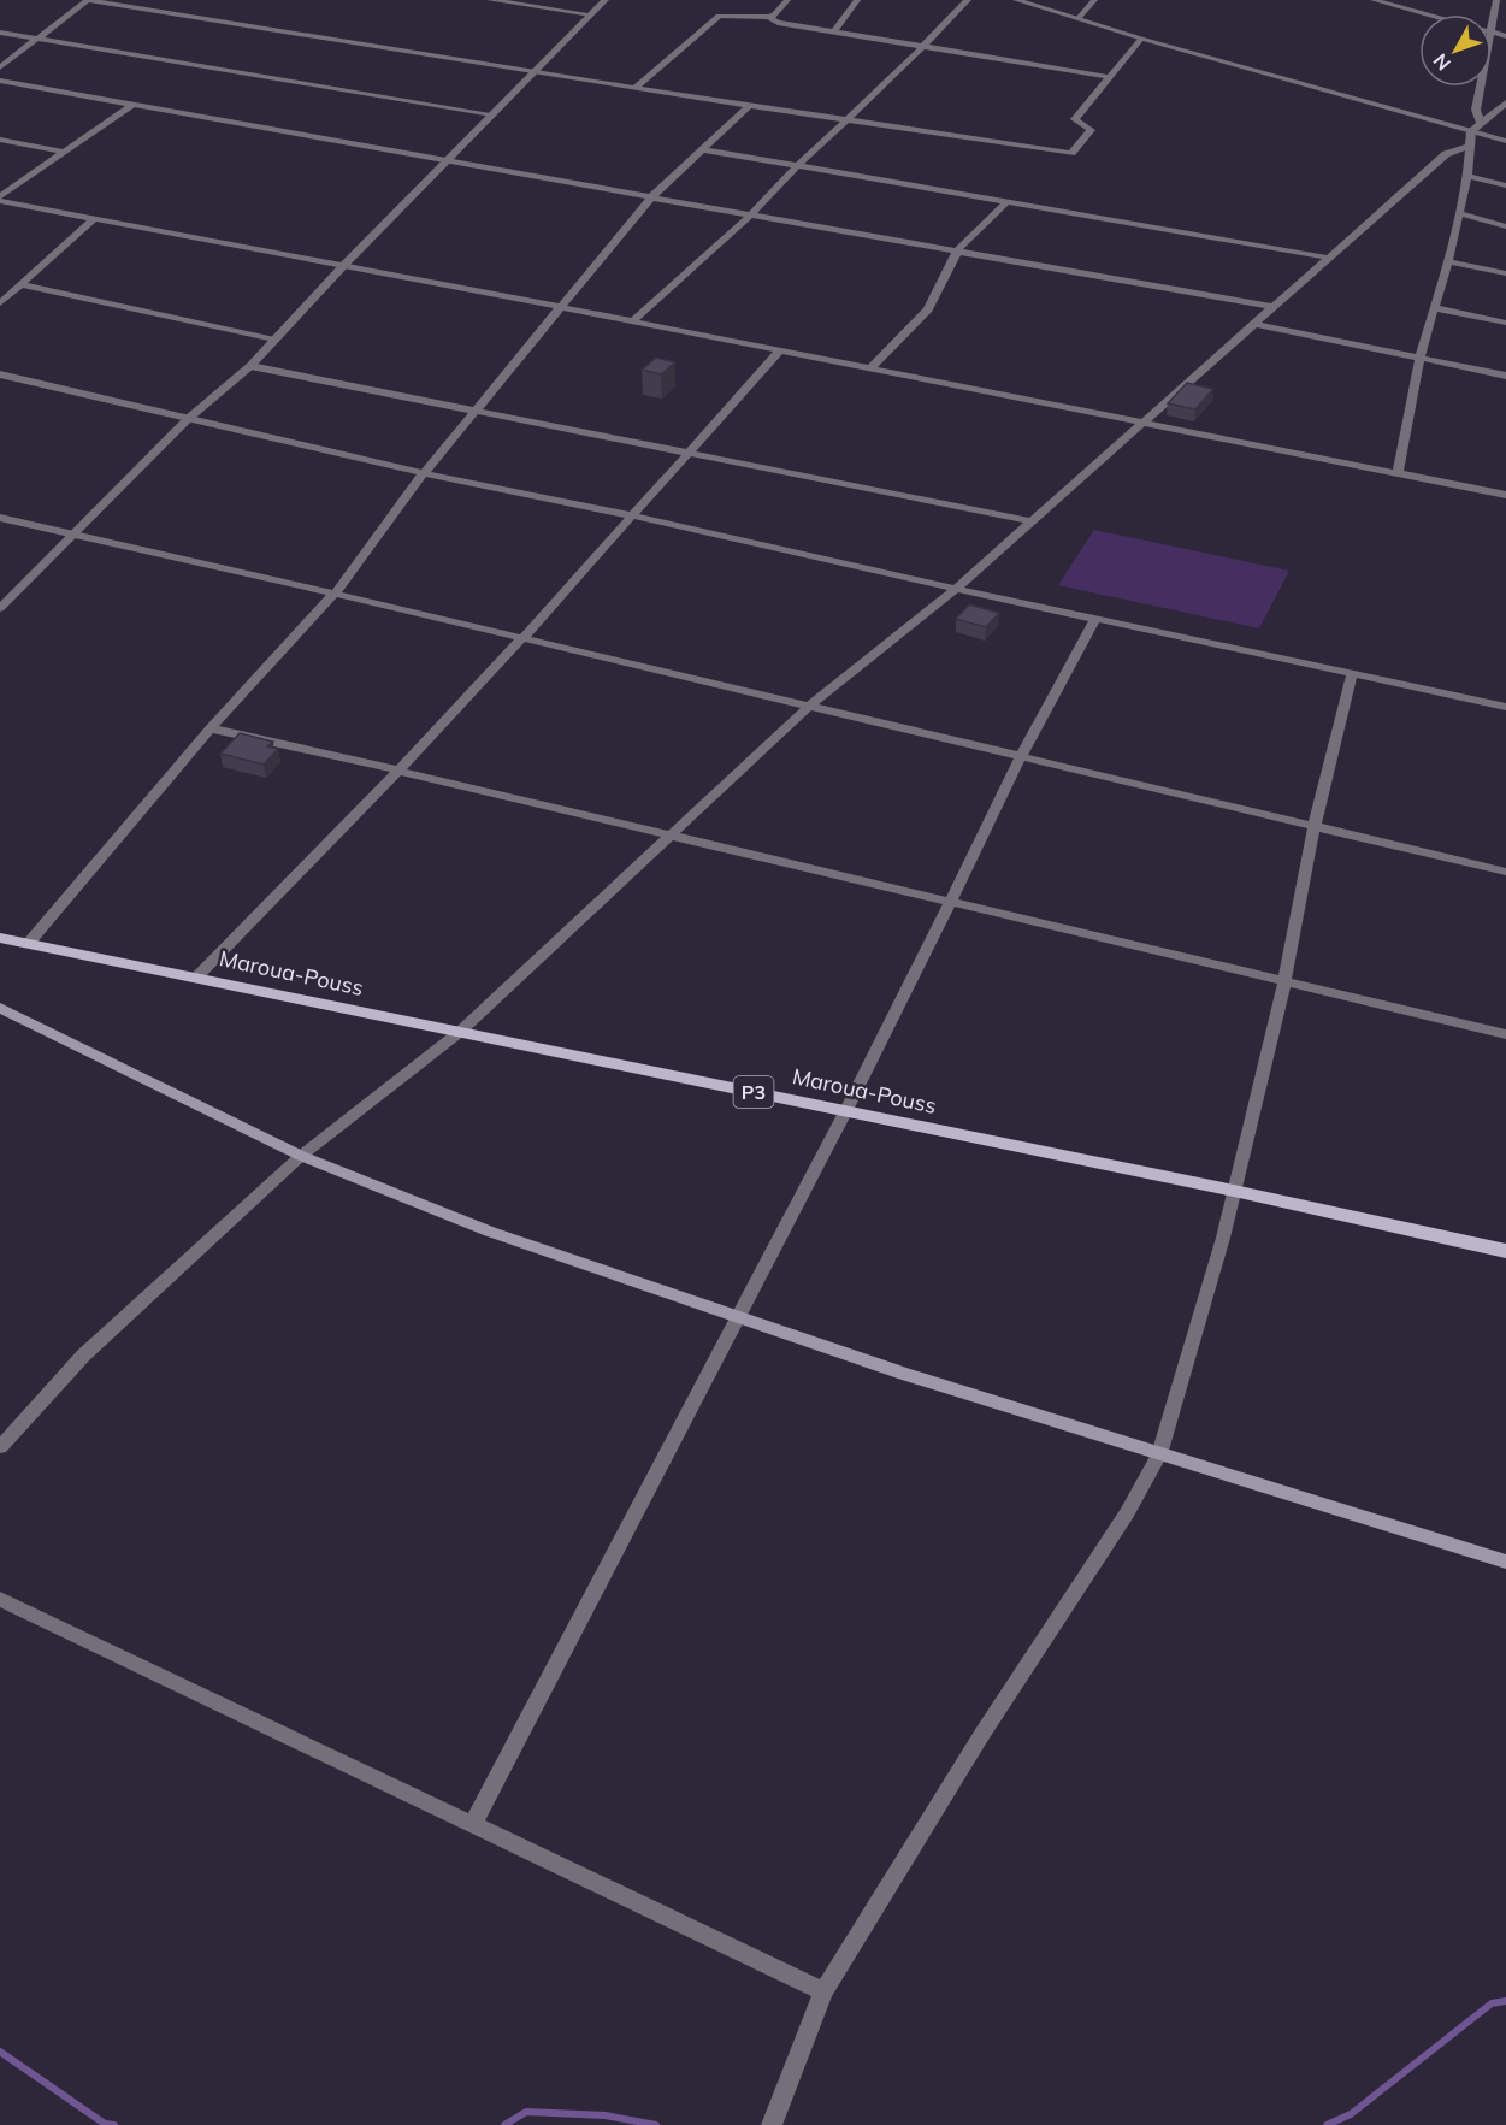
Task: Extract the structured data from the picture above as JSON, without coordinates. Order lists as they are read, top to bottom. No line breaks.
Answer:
{"streets":{"main road":["Maroua-Pouss","P3"]},"north":"bottom left"}
